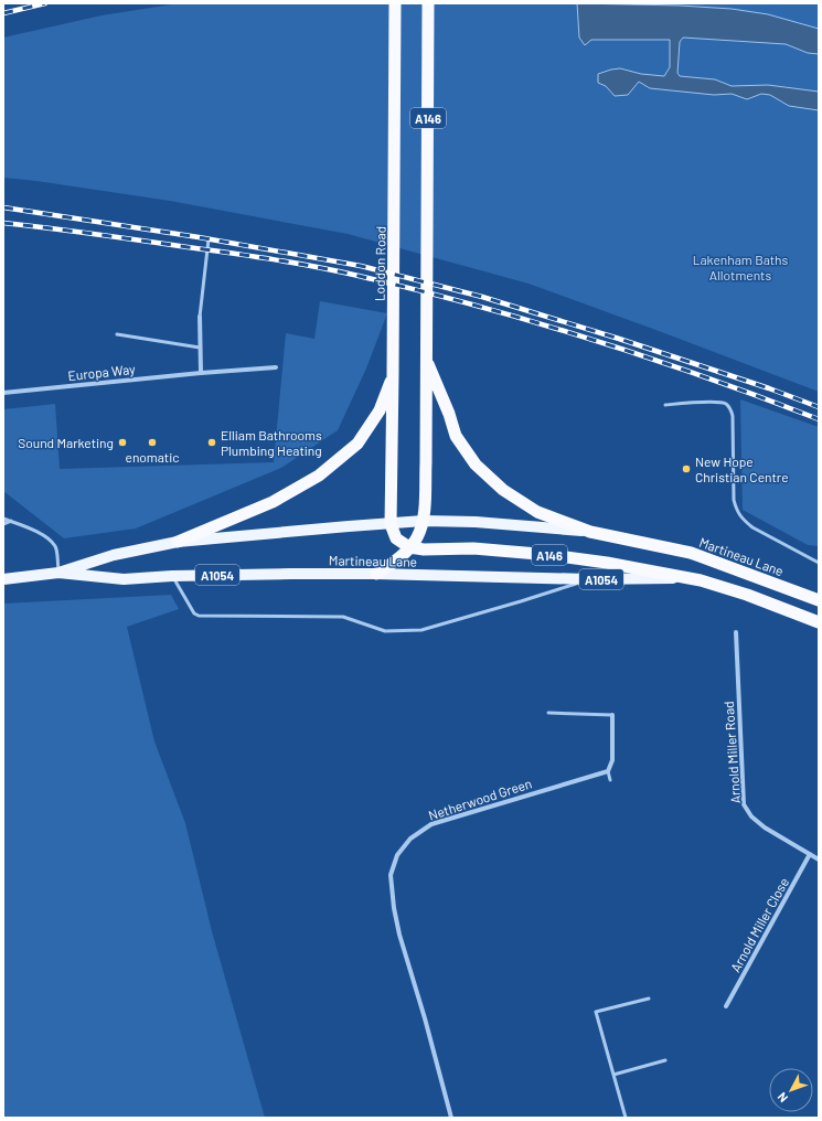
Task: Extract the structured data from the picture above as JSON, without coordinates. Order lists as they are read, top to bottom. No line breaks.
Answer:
{"streets":{"highway":["A146","Loddon Road","Martineau Lane"],"main road":["A1054"],"street":["Europa Way","Arnold Miller Road","Netherwood Green","Arnold Miller Close"]},"crossings":[["A146","Loddon Road"],["A146","Martineau Lane"],["Loddon Road","Martineau Lane"],["Arnold Miller Road","Arnold Miller Close"]],"parks":["Lakenham Baths Allotments"],"places":["Sound Marketing","enomatic","Elliam Bathrooms Plumbing Heating","New Hope Christian Centre"],"north":"bottom left"}
